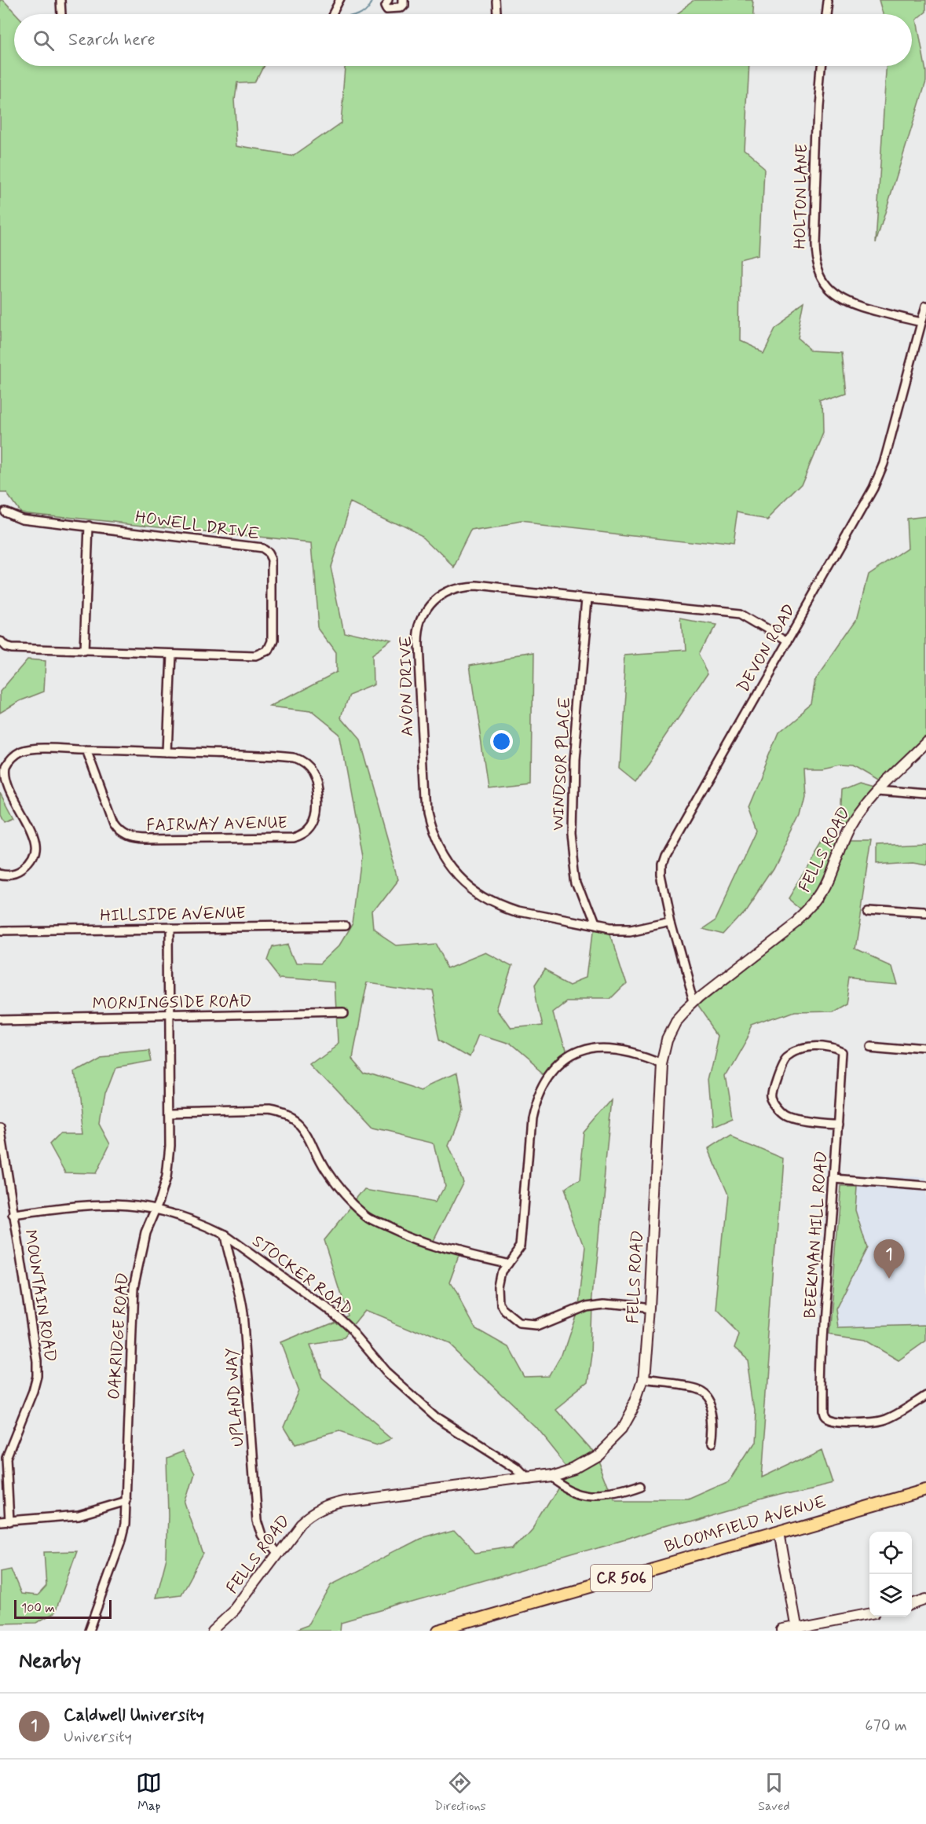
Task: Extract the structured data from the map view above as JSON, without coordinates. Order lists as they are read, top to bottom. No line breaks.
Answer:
{"streets":{"main road":["BLOOMFIELD AVENUE","CR 506"],"street":["HOLTON LANE","HOWELL DRIVE","DEVON ROAD","AVON DRIVE","WINDSOR PLACE","FAIRWAY AVENUE","FELLS ROAD","HILLSIDE AVENUE","MORNINGSIDE ROAD","BEEKMAN HILL ROAD","STOCKER ROAD","MOUNTAIN ROAD","OAKRIDGE ROAD","UPLAND WAY"]},"crossings":[["HOLTON LANE","DEVON ROAD"],["DEVON ROAD","AVON DRIVE"],["DEVON ROAD","FELLS ROAD"],["AVON DRIVE","WINDSOR PLACE"],["FELLS ROAD","STOCKER ROAD"],["FELLS ROAD","UPLAND WAY"],["HILLSIDE AVENUE","OAKRIDGE ROAD"],["MORNINGSIDE ROAD","OAKRIDGE ROAD"],["STOCKER ROAD","MOUNTAIN ROAD"],["STOCKER ROAD","OAKRIDGE ROAD"],["STOCKER ROAD","UPLAND WAY"]],"scale_bar":"100 m","page":{"search":"Search here","pins":"1","scale":"100 m","heading":"Nearby","list":[{"mark":"1","name":"Caldwell University","note":"University","value":"670 m"}],"nav":["Map","Directions","Saved"]}}
